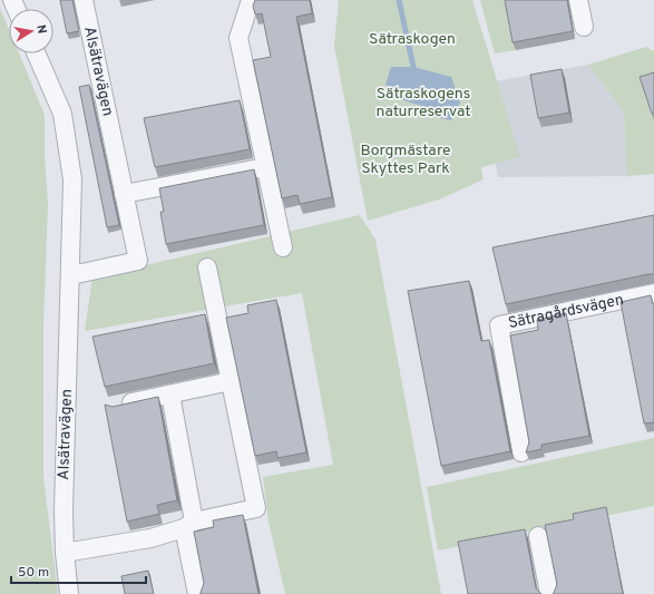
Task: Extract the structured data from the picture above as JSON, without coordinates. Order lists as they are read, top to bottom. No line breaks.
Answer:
{"streets":{"street":["Alsätravägen","Sätragårdsvägen"]},"parks":["Sätraskogen","Sätraskogens naturreservat","Borgmästare Skyttes Park"],"scale_bar":"50 m","north":"right"}
